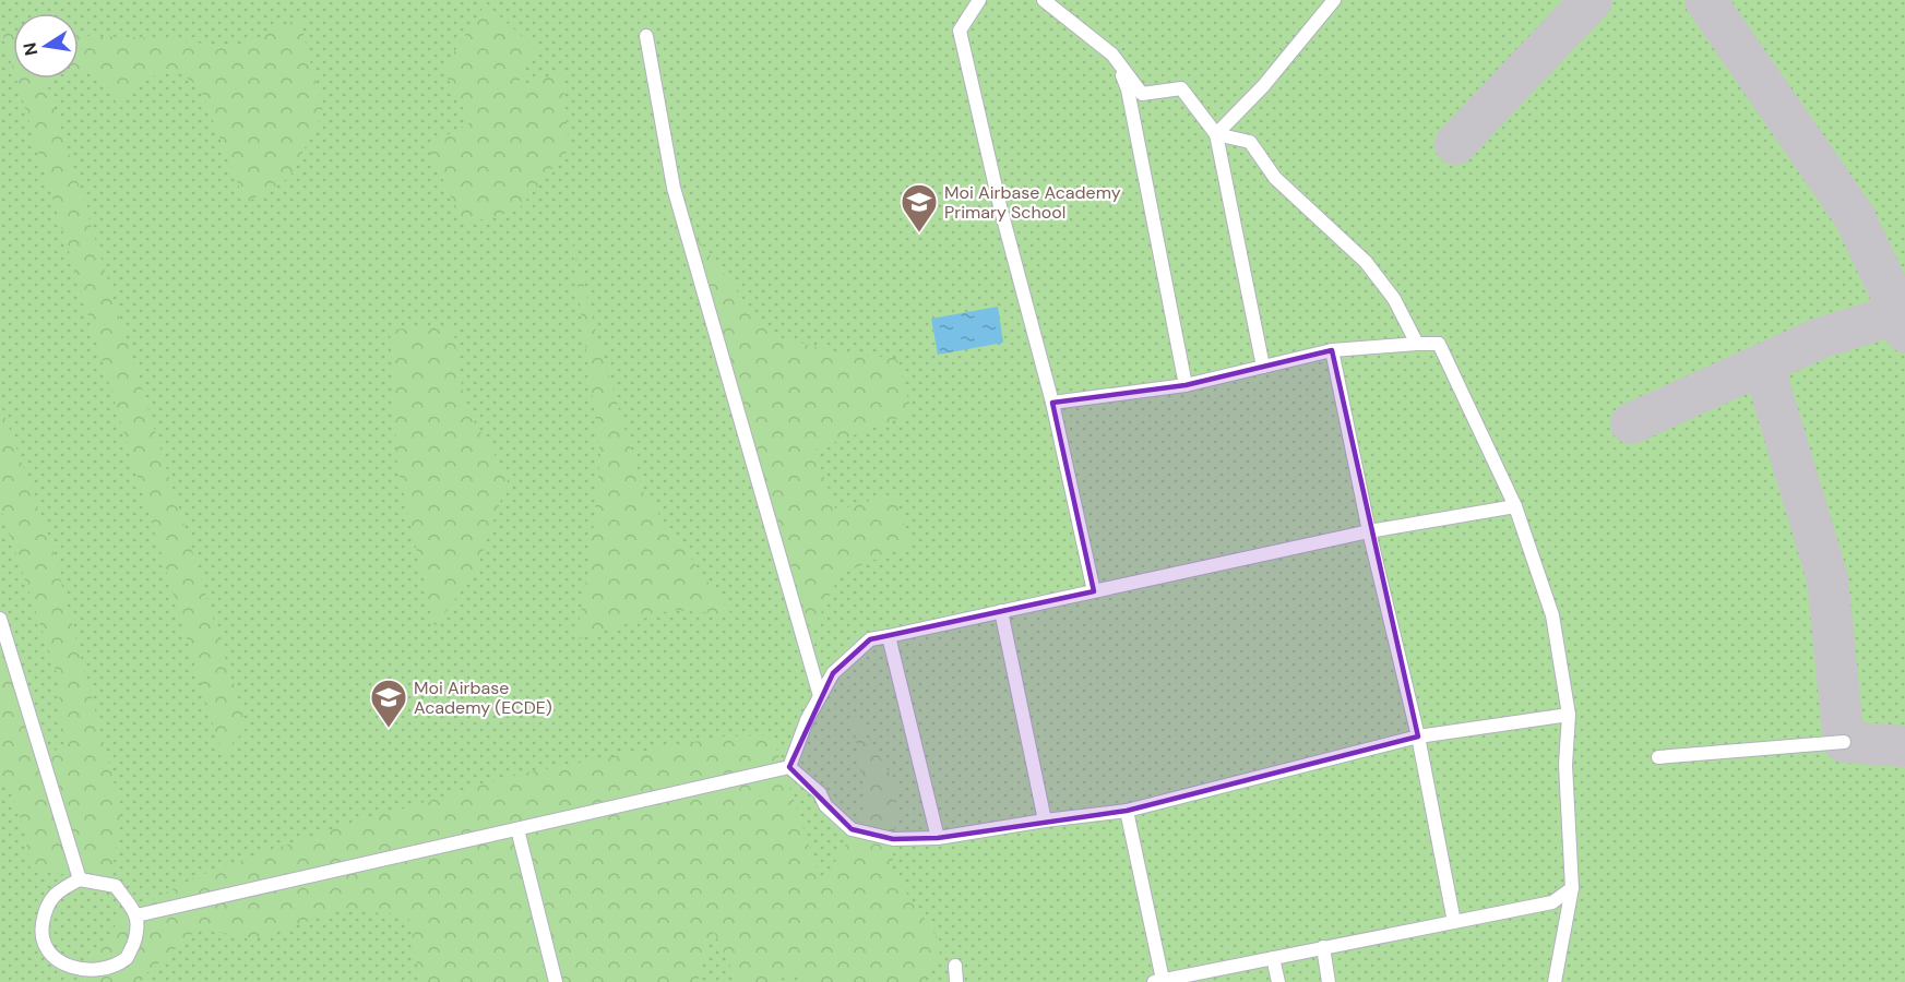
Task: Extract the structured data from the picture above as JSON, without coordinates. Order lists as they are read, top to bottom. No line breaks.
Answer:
{"places":{"school or university":["Moi Airbase Academy Primary School","Moi Airbase Academy (ECDE)"]},"north":"left"}
